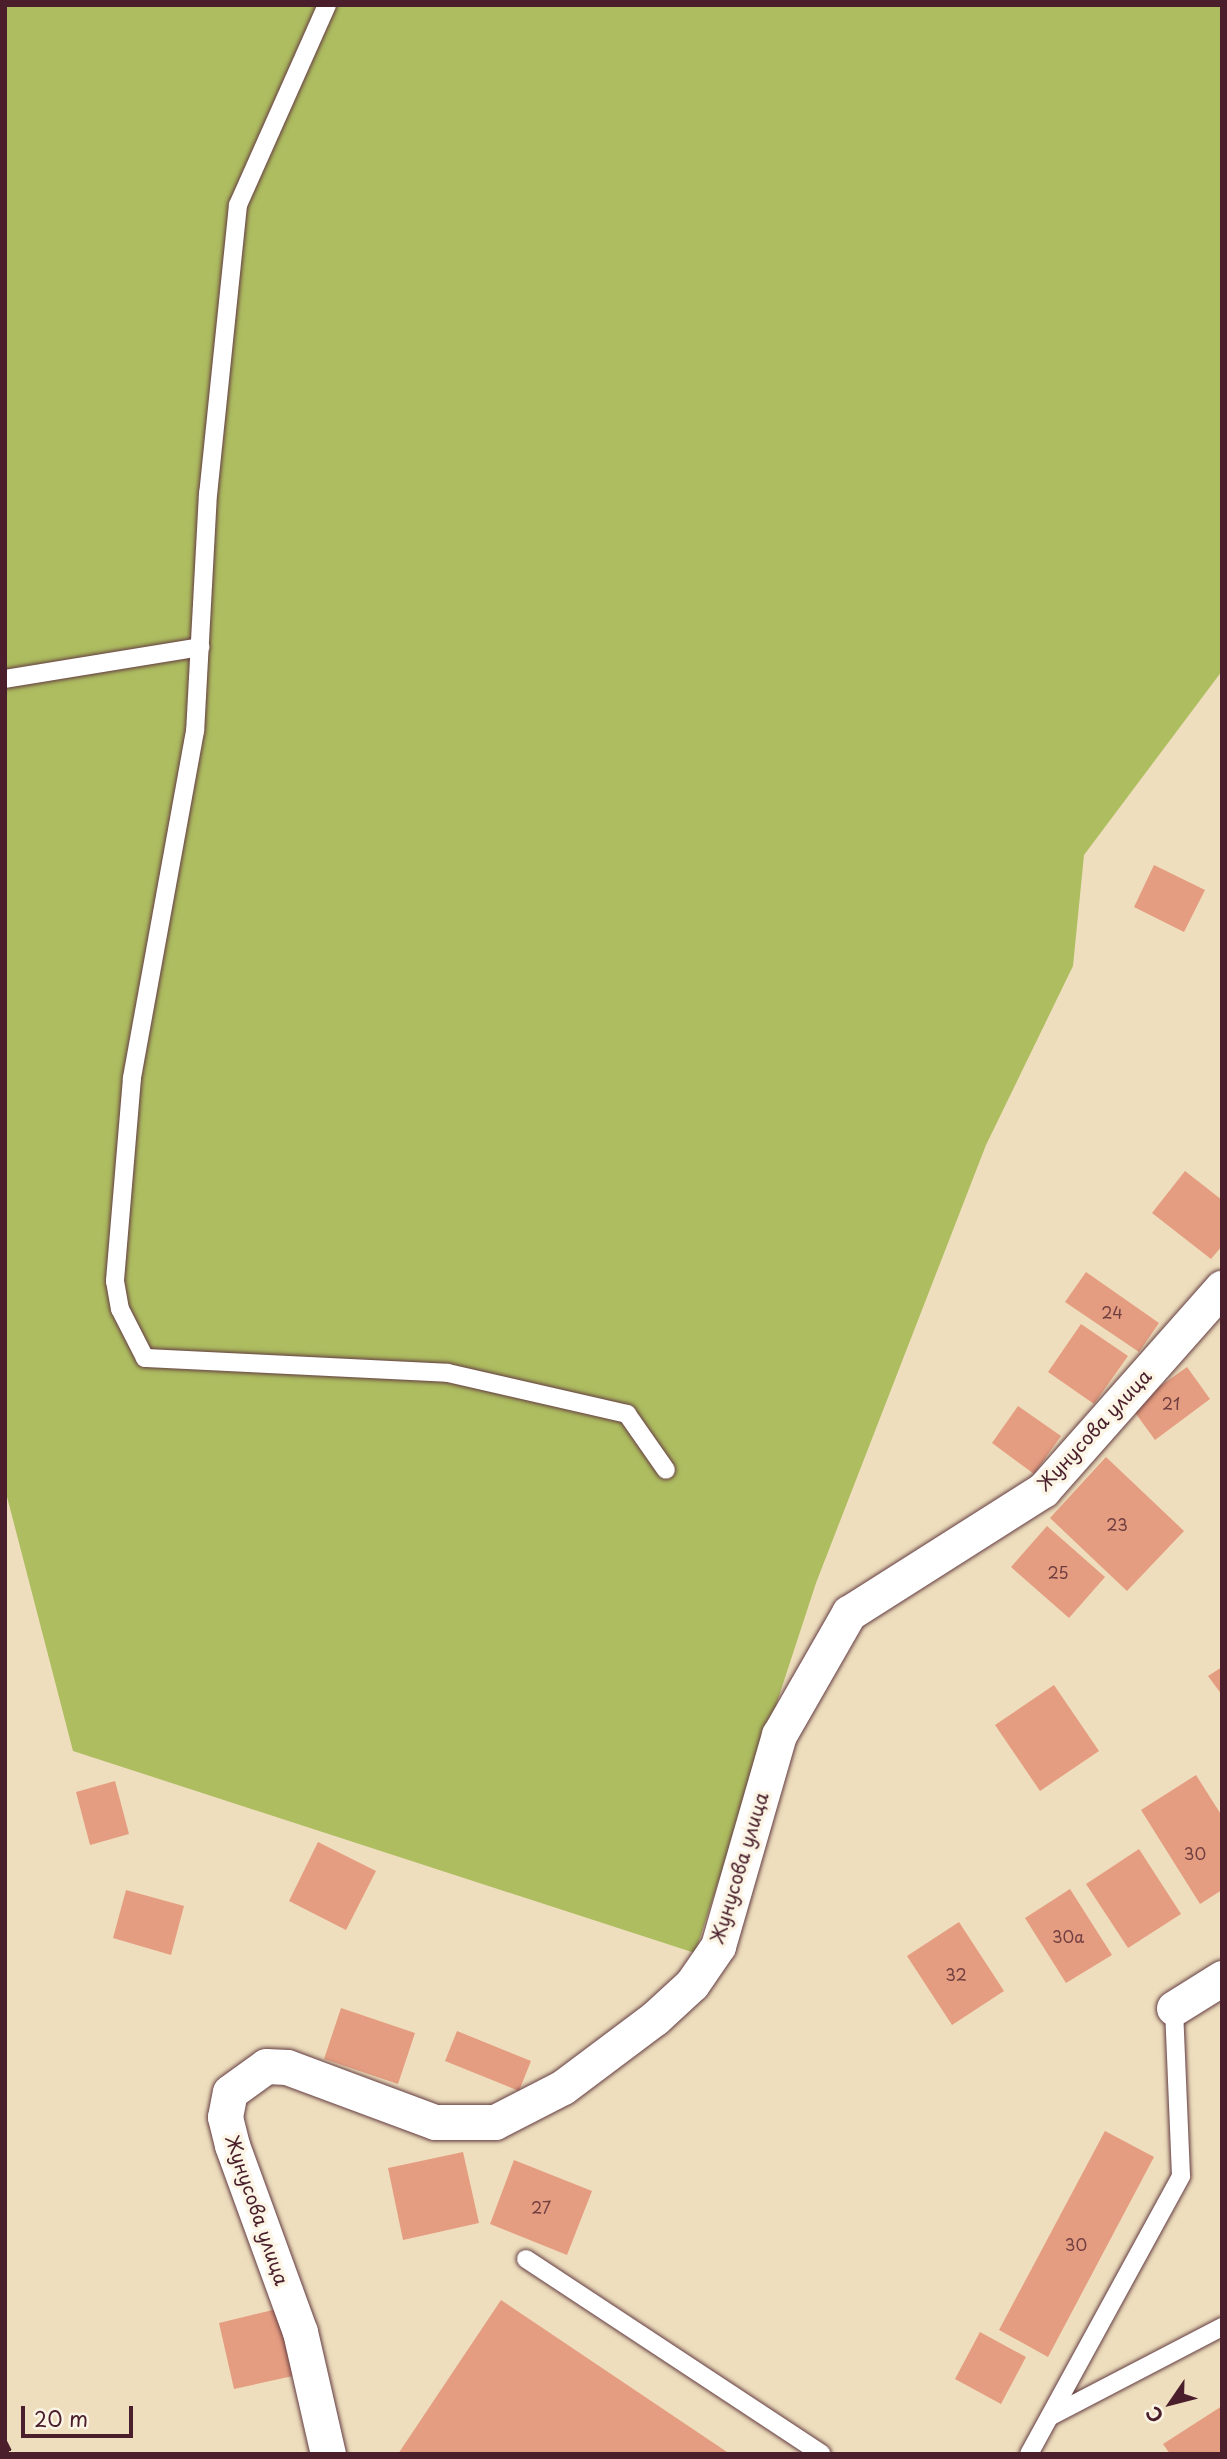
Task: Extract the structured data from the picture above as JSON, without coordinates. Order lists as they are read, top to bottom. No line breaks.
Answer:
{"streets":{"street":["Жунусова улица"]},"house_numbers":["24","21","23","25","30","30а","32","27","30"],"scale_bar":"20 m","north":"bottom left"}
